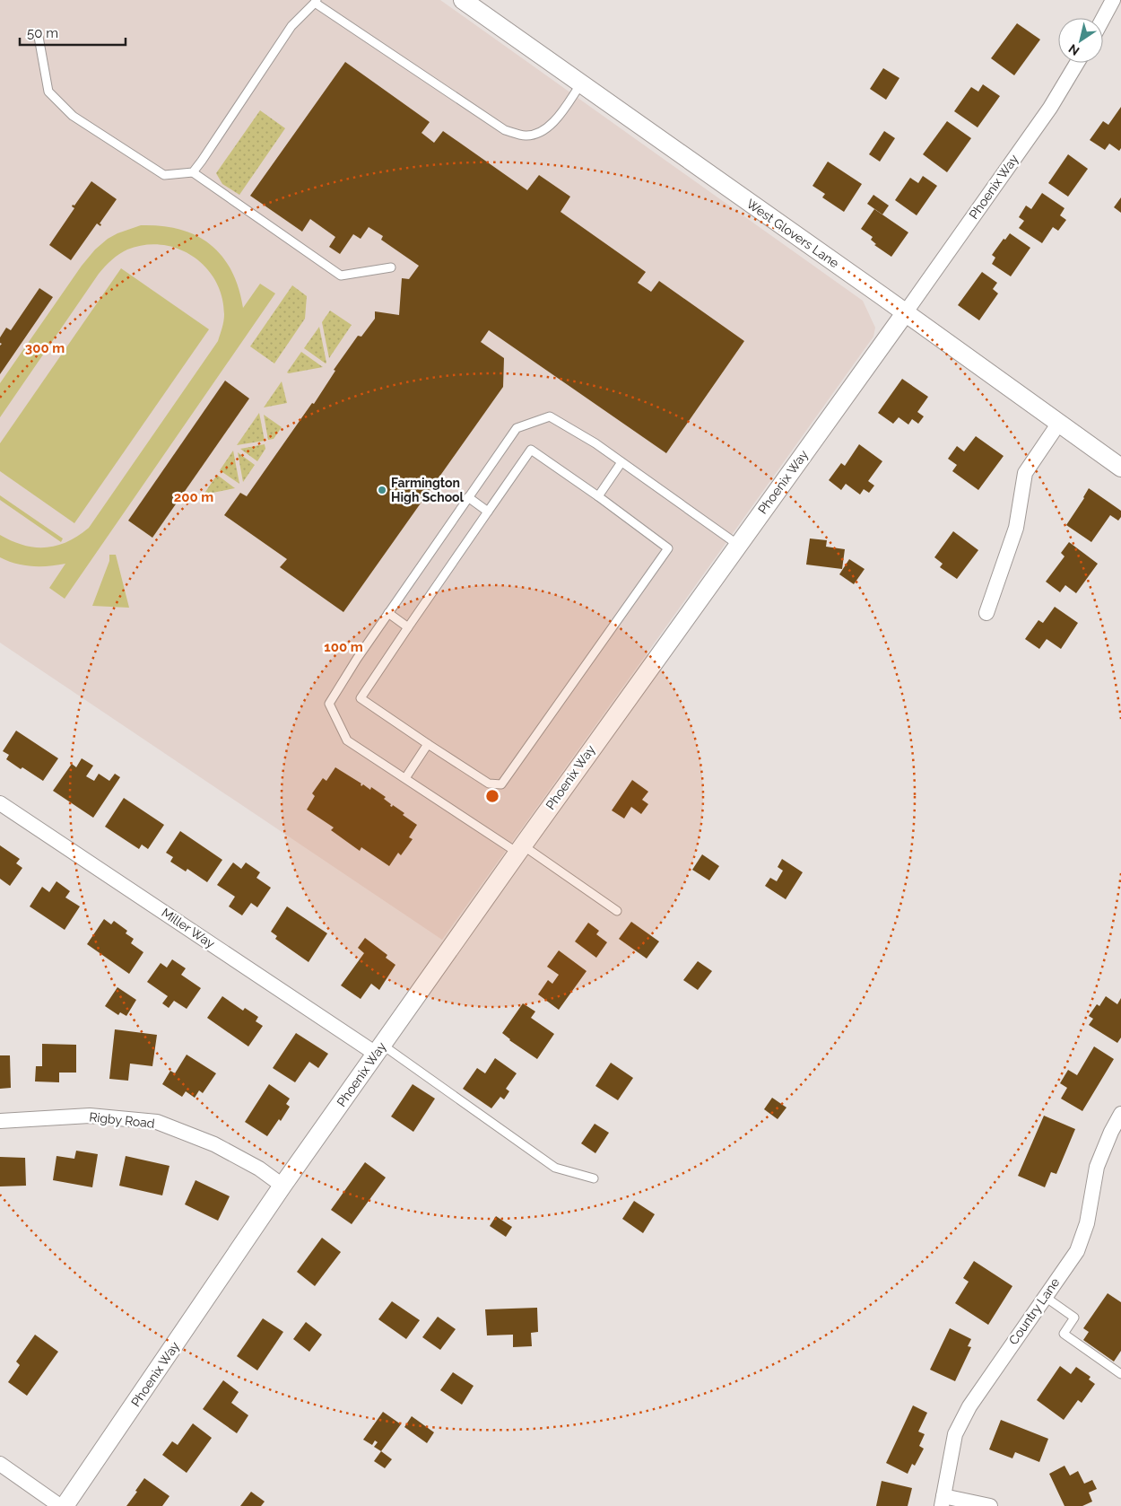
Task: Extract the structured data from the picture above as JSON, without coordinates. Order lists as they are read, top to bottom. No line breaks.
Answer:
{"streets":{"street":["Phoenix Way","West Glovers Lane","Miller Way","Rigby Road","Country Lane"]},"crossings":[["Phoenix Way","West Glovers Lane"],["Phoenix Way","Miller Way"],["Phoenix Way","Rigby Road"]],"places":["Farmington High School"],"scale_bar":"50 m","north":"bottom left","rings":["300 m","200 m","100 m"]}
